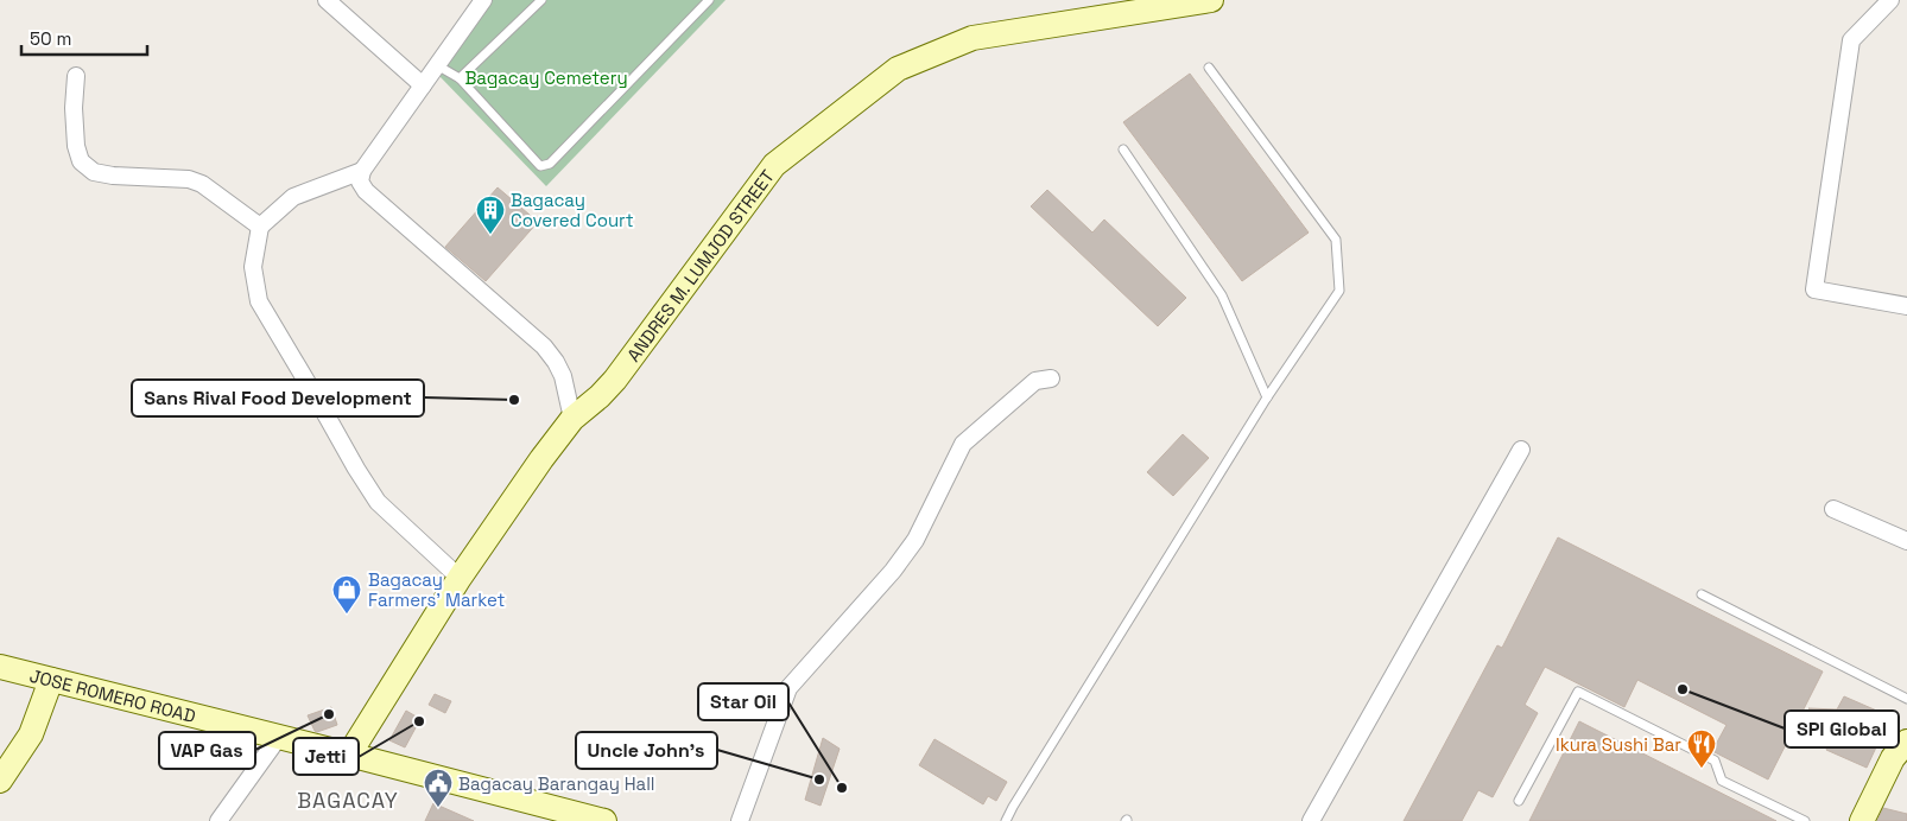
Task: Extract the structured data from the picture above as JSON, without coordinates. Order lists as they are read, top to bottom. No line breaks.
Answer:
{"streets":{"main road":["ANDRES M. LUMJOD STREET","JOSE ROMERO ROAD"]},"crossings":[["ANDRES M. LUMJOD STREET","JOSE ROMERO ROAD"]],"districts":["BAGACAY"],"parks":["Bagacay Cemetery"],"places":{"building":["Bagacay Covered Court"],"other":["Sans Rival Food Development","SPI Global","VAP Gas","Jetti","Uncle John's","Star Oil"],"shop":["Bagacay Farmers' Market"],"restaurant":["Ikura Sushi Bar"],"public building":["Bagacay Barangay Hall"]},"scale_bar":"50 m"}
